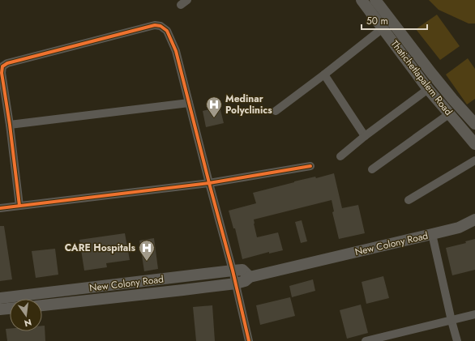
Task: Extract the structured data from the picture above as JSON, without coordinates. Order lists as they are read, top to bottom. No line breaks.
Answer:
{"streets":{"main road":["Thatichetlapalem Road","New Colony Road"]},"places":{"hospital":["Medinar Polyclinics","CARE Hospitals"]},"scale_bar":"50 m","north":"bottom"}
